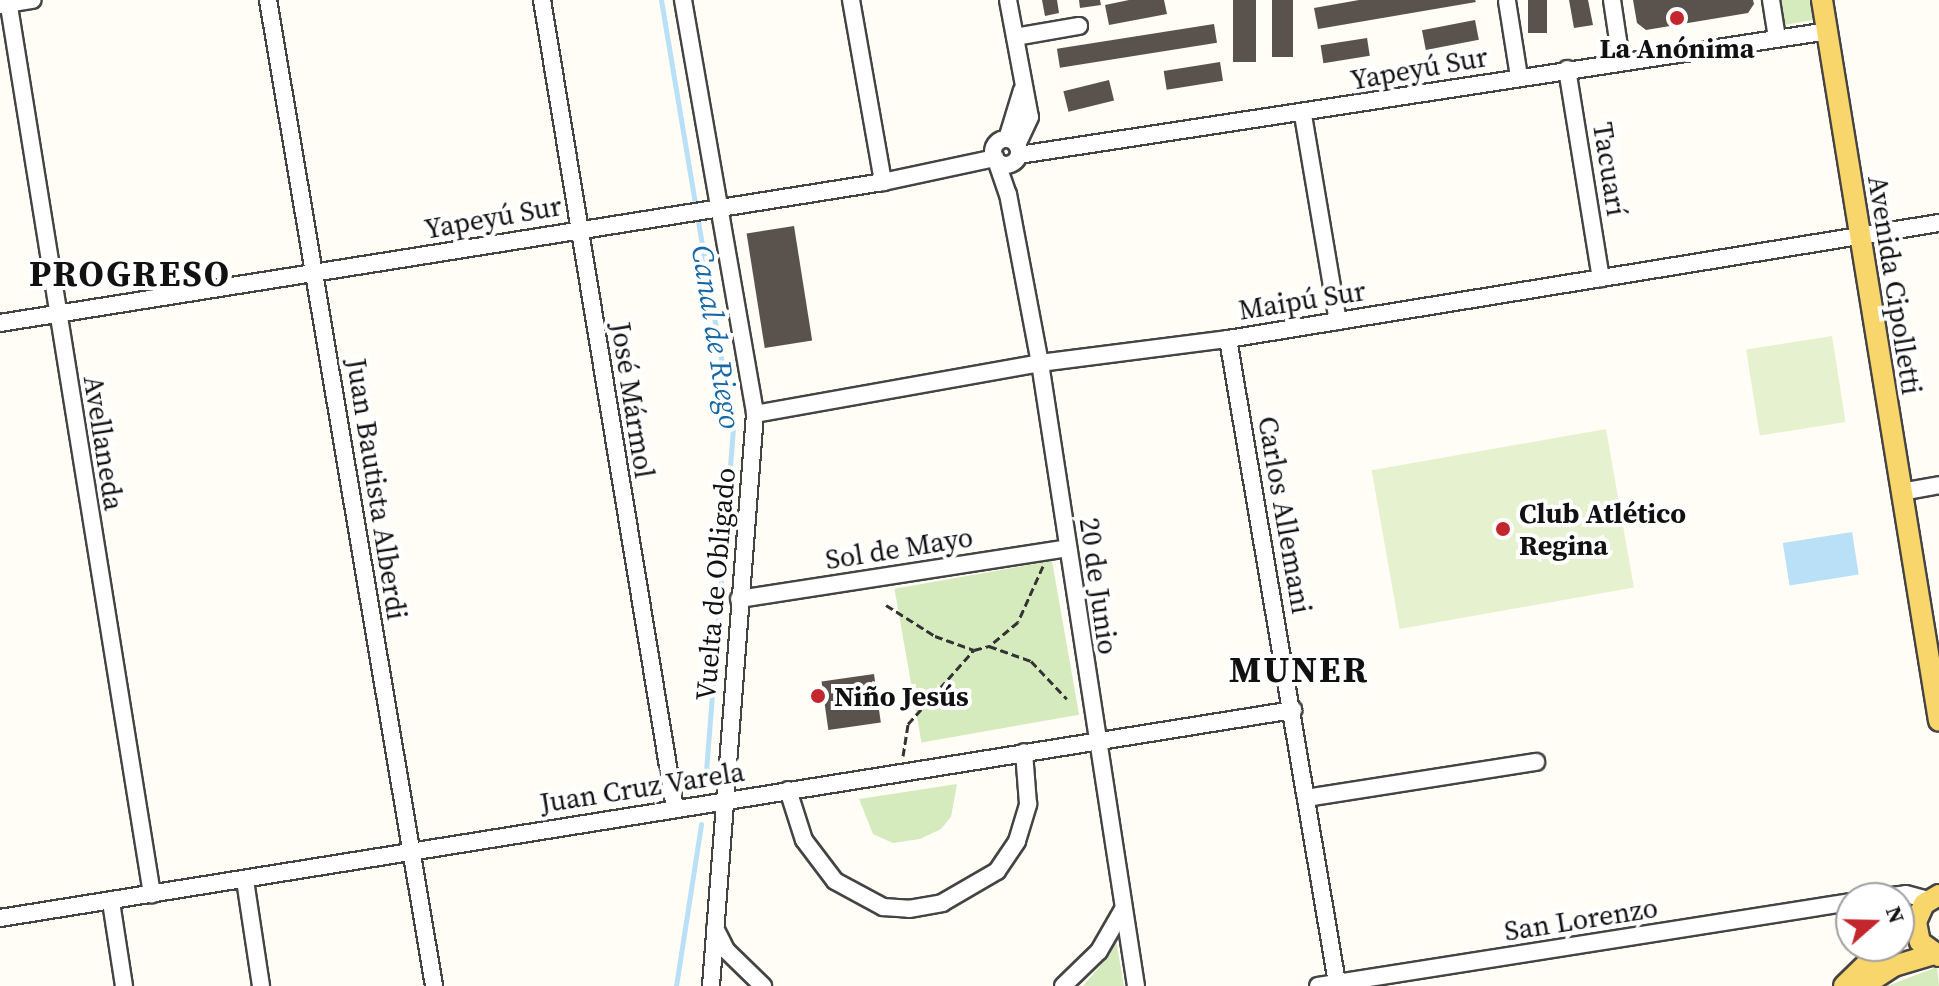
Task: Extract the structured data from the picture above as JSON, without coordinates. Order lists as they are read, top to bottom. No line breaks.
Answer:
{"streets":{"main road":["Avenida Cipolletti"],"street":["Yapeyú Sur","Tacuarí","Maipú Sur","José Mármol","Avellaneda","Juan Bautista Alberdi","Carlos Allemani","Sol de Mayo","Vuelta de Obligado","20 de Junio","Juan Cruz Varela","San Lorenzo"]},"crossings":[["Yapeyú Sur","Tacuarí"],["Yapeyú Sur","Avenida Cipolletti"],["Yapeyú Sur","José Mármol"],["Yapeyú Sur","Avellaneda"],["Yapeyú Sur","Juan Bautista Alberdi"],["Yapeyú Sur","Vuelta de Obligado"],["Yapeyú Sur","20 de Junio"],["Tacuarí","Maipú Sur"],["Avenida Cipolletti","Maipú Sur"],["Maipú Sur","Carlos Allemani"],["Maipú Sur","Vuelta de Obligado"],["Maipú Sur","20 de Junio"],["José Mármol","Juan Cruz Varela"],["Avellaneda","Juan Cruz Varela"],["Juan Bautista Alberdi","Juan Cruz Varela"],["Carlos Allemani","Juan Cruz Varela"],["Carlos Allemani","San Lorenzo"],["Sol de Mayo","Vuelta de Obligado"],["Sol de Mayo","20 de Junio"],["Vuelta de Obligado","Juan Cruz Varela"],["20 de Junio","Juan Cruz Varela"]],"districts":["PROGRESO","MUNER"],"water":["Canal de Riego"],"places":["La Anónima","Club Atlético Regina","Niño Jesús"],"north":"right"}
